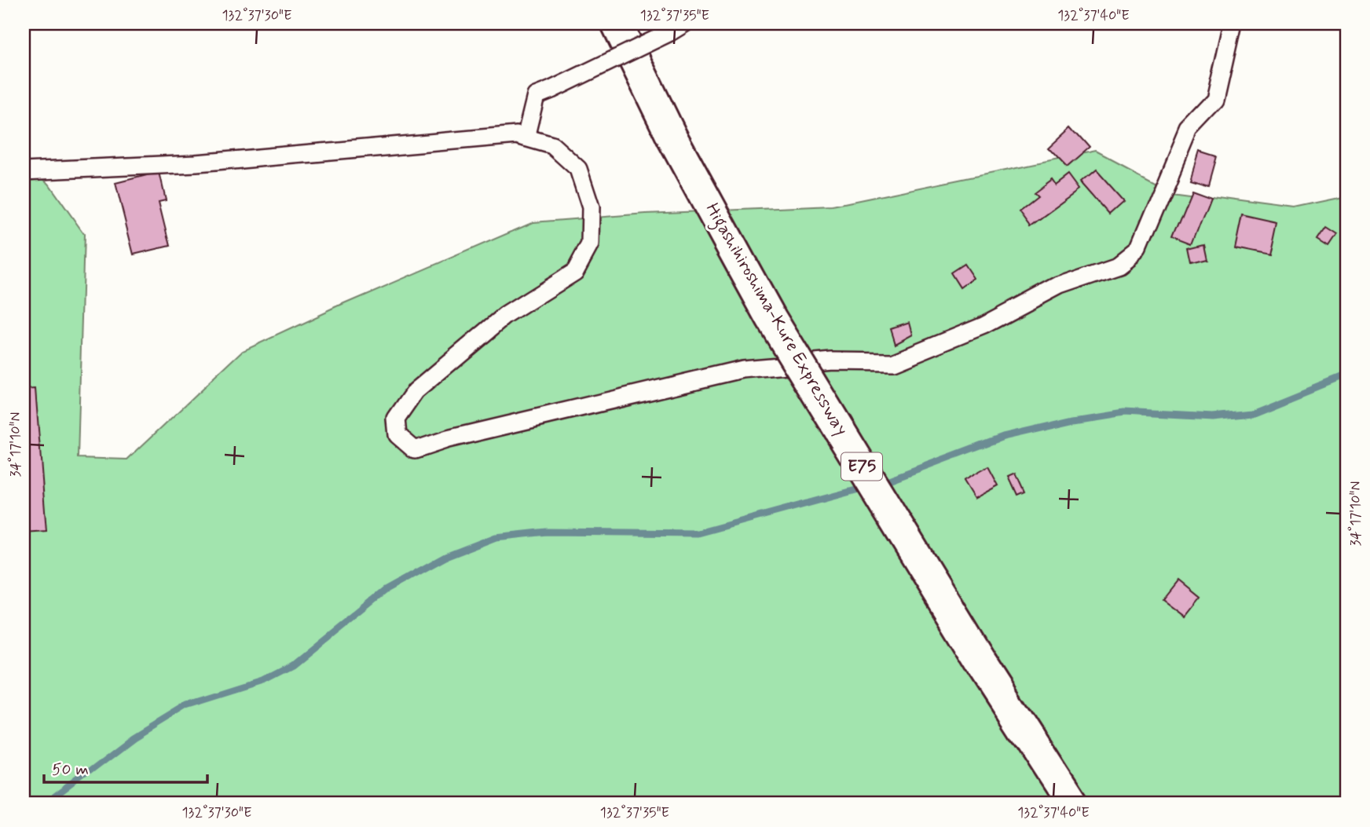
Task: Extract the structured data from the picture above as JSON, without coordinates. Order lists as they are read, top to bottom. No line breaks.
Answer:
{"streets":{"highway":["Higashihiroshima-Kure Expressway","E75"]},"scale_bar":"50 m","coordinates":["132°37'30\"E","132°37'35\"E","132°37'40\"E","34°17'10\"N"]}
